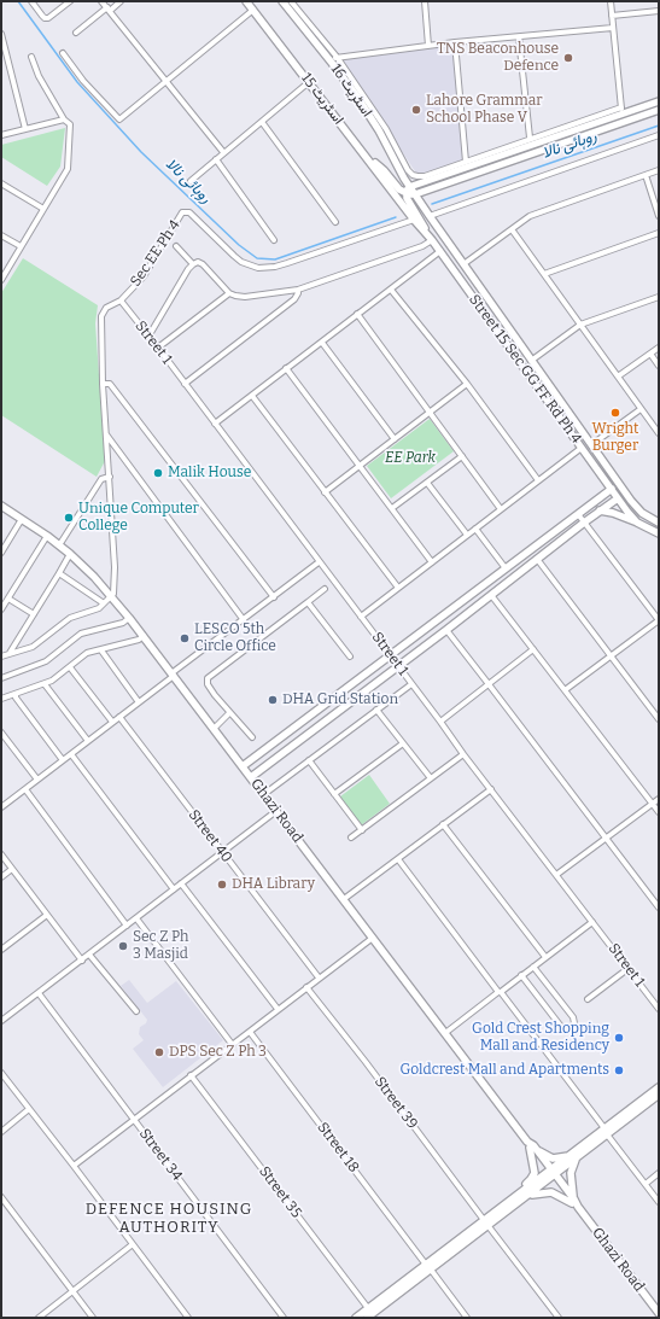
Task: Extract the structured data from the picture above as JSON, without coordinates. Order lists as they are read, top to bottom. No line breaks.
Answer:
{"streets":{"main road":["اسٹریٹ 16","اسٹریٹ 15","Street 15 Sec GG FF Rd Ph 4","Ghazi Road"],"street":["Sec EE Ph 4","Street 1","Street 40","Street 39","Street 18","Street 34","Street 35"]},"crossings":[["اسٹریٹ 15","Street 15 Sec GG FF Rd Ph 4"],["Sec EE Ph 4","Street 1"],["Sec EE Ph 4","Street 15 Sec GG FF Rd Ph 4"],["Sec EE Ph 4","Ghazi Road"]],"districts":["DEFENCE HOUSING AUTHORITY"],"water":["روہائی نالا"],"parks":["EE Park"],"places":["TNS Beaconhouse Defence","Lahore Grammar School Phase V","Wright Burger","Malik House","Unique Computer College","LESCO 5th Circle Office","DHA Grid Station","DHA Library","Sec Z Ph 3 Masjid","Gold Crest Shopping Mall and Residency","DPS Sec Z Ph 3","Goldcrest Mall and Apartments"]}
